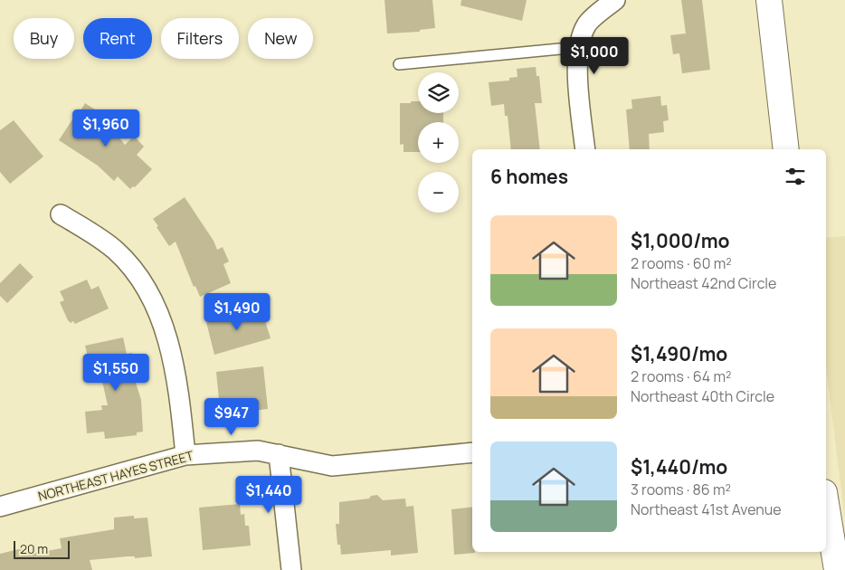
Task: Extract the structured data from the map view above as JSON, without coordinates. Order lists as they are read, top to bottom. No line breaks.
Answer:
{"streets":{"street":["NORTHEAST HAYES STREET"]},"scale_bar":"20 m","page":{"chip":["Buy","Rent","Filters","New"],"price":["$1,000","$1,960","$1,490","$1,550","$947","$1,440"],"map_buttons":["+","−"],"heading":"6 homes","list":[{"name":"$1,000/mo","note":"2 rooms · 60 m² · Northeast 42nd Circle"},{"name":"$1,490/mo","note":"2 rooms · 64 m² · Northeast 40th Circle"},{"name":"$1,440/mo","note":"3 rooms · 86 m² · Northeast 41st Avenue"}],"scale":"20 m"}}
